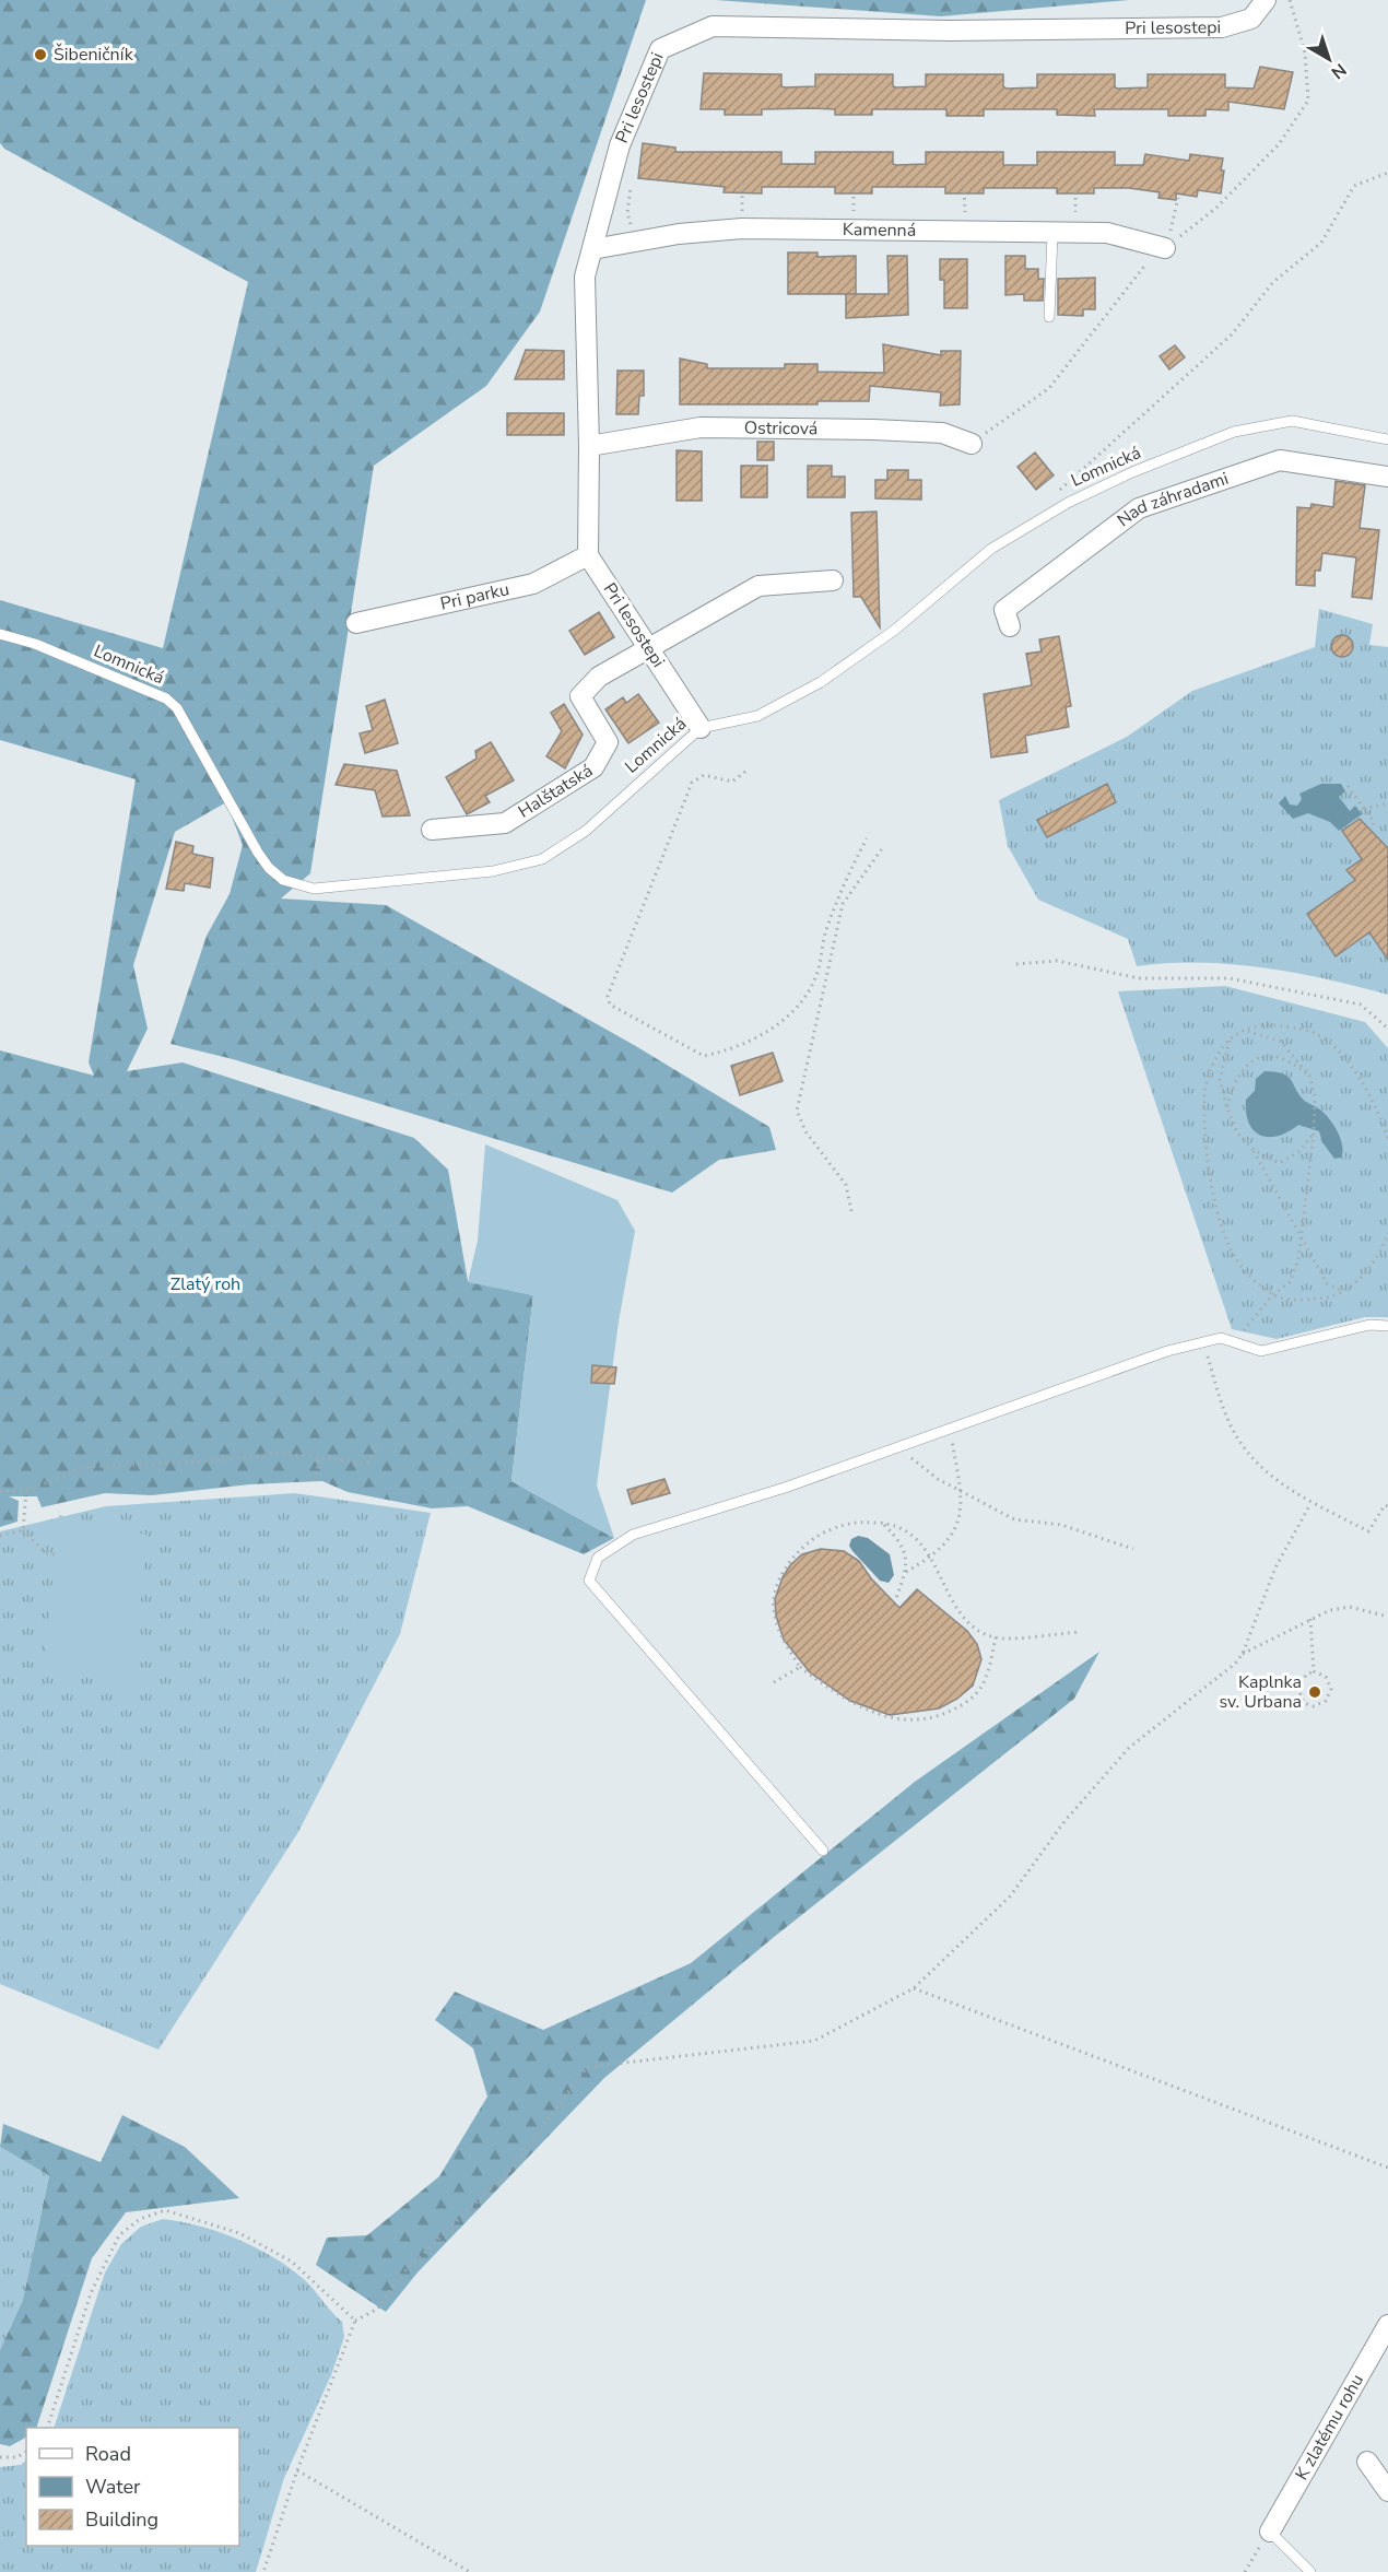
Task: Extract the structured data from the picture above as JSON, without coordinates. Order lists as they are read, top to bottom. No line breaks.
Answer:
{"streets":{"street":["Pri lesostepi","Kamenná","Ostricová","Nad záhradami","Pri parku","Halštatská","K zlatému rohu"],"lane":["Lomnická"]},"crossings":[["Pri lesostepi","Kamenná"],["Pri lesostepi","Ostricová"],["Pri lesostepi","Lomnická"],["Pri lesostepi","Pri parku"],["Pri lesostepi","Halštatská"]],"parks":["Zlatý roh"],"places":["Šibeničník","Kaplnka sv. Urbana"],"legend":["Road","Water","Building"],"north":"bottom right"}
